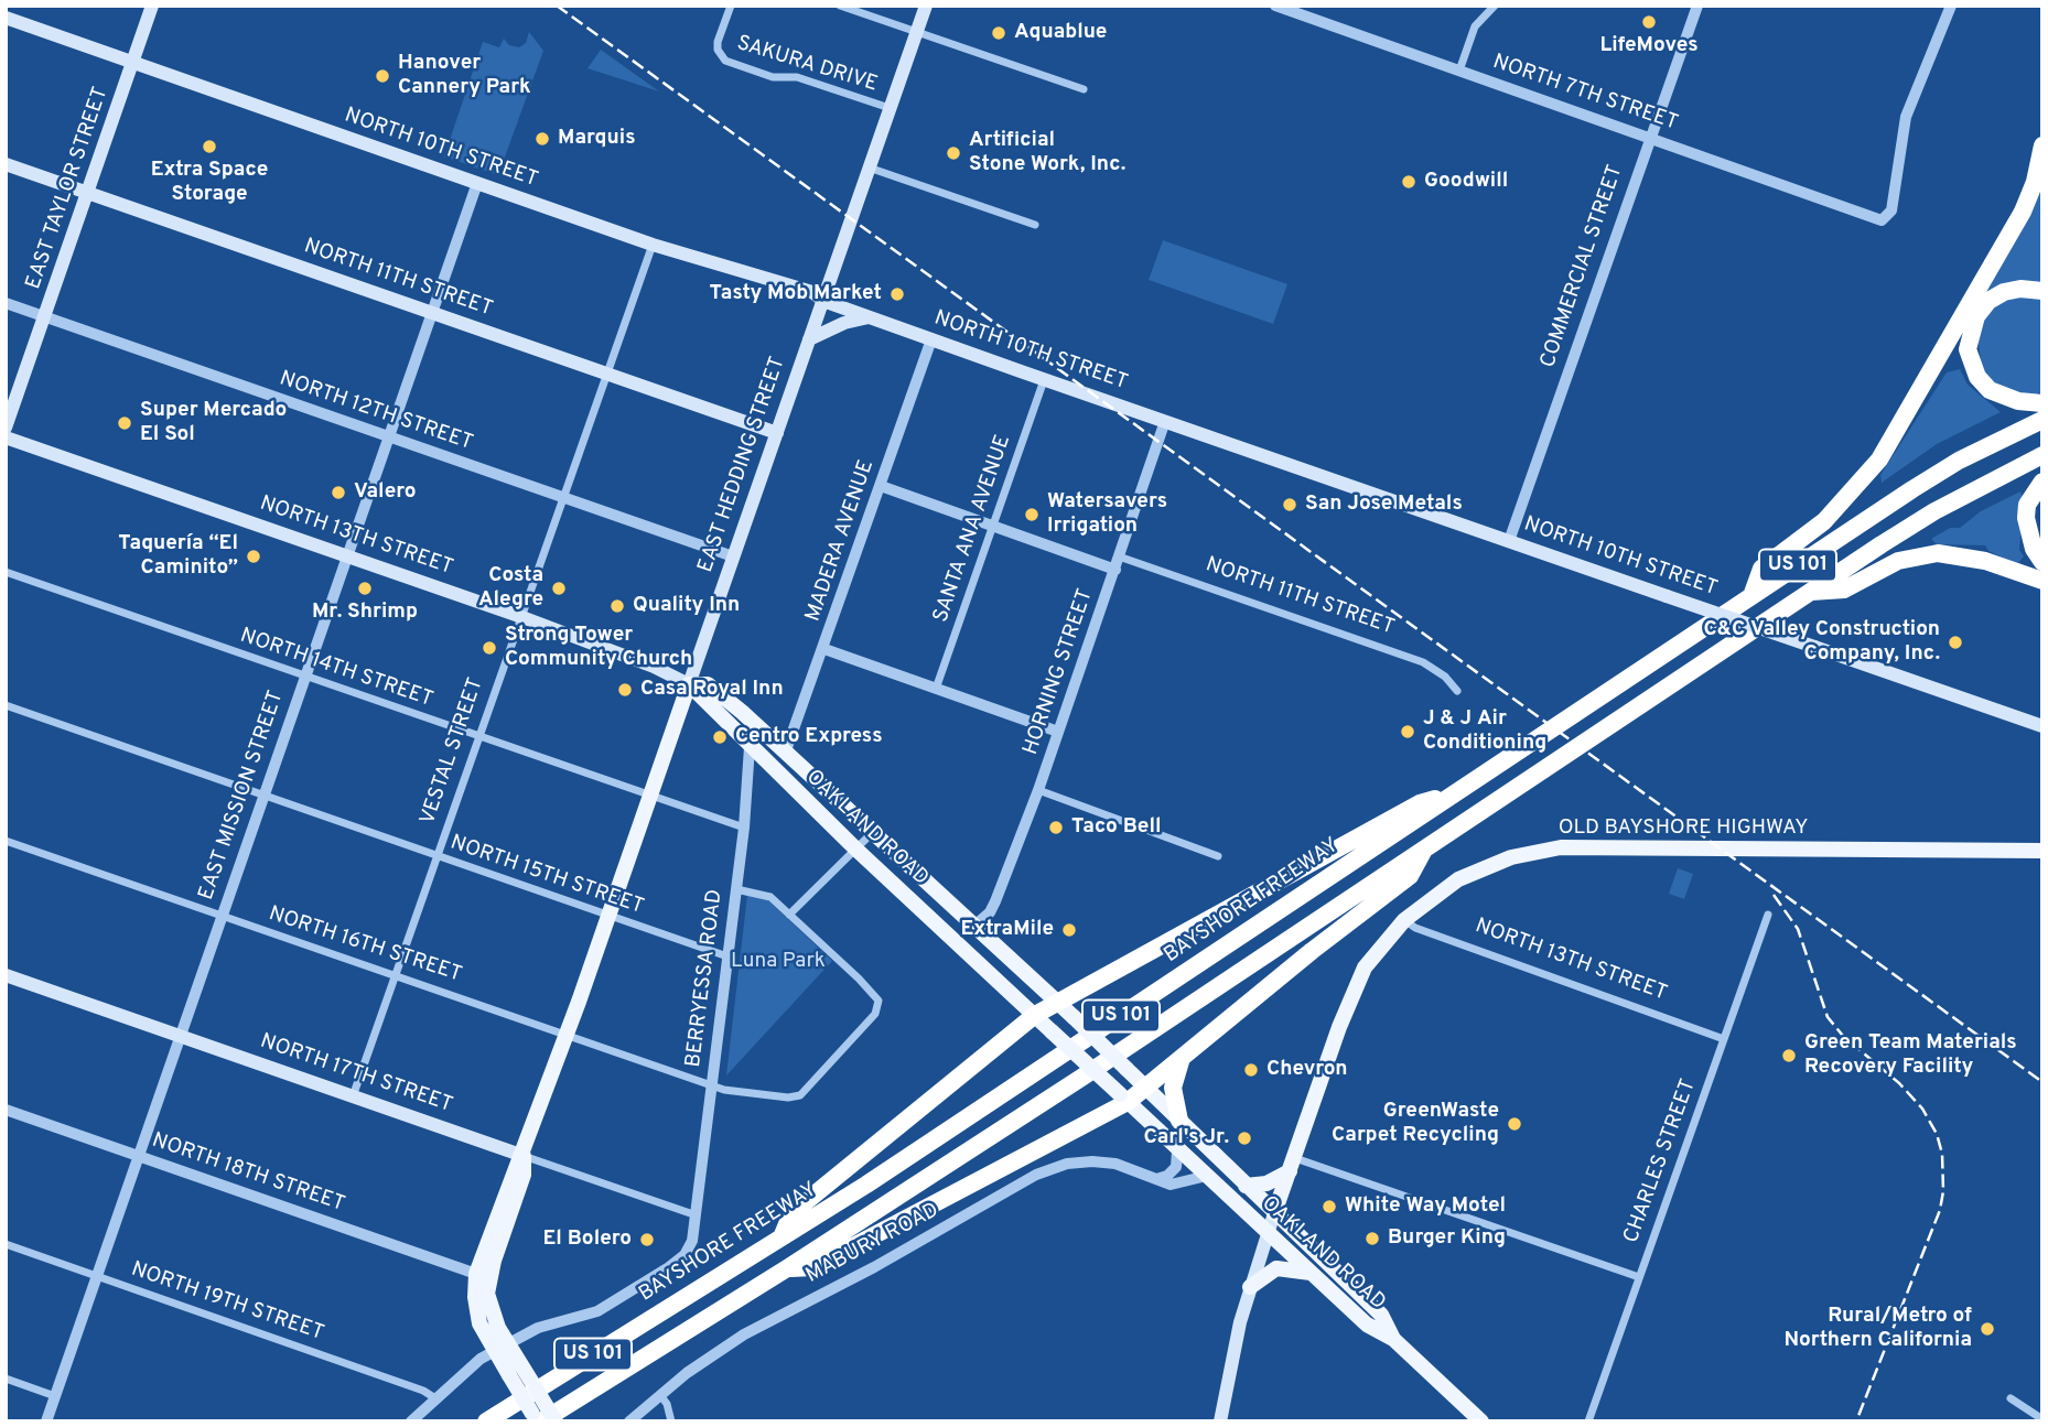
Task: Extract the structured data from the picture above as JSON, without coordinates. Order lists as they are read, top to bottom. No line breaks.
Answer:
{"streets":{"highway":["US 101","BAYSHORE FREEWAY"],"main road":["NORTH 10TH STREET","EAST TAYLOR STREET","NORTH 11TH STREET","EAST HEDDING STREET","NORTH 13TH STREET","OAKLAND ROAD","OLD BAYSHORE HIGHWAY","NORTH 17TH STREET"],"street":["SAKURA DRIVE","NORTH 7TH STREET","COMMERCIAL STREET","NORTH 12TH STREET","SANTA ANA AVENUE","MADERA AVENUE","NORTH 14TH STREET","HORNING STREET","VESTAL STREET","EAST MISSION STREET","NORTH 15TH STREET","NORTH 16TH STREET","BERRYESSA ROAD","CHARLES STREET","NORTH 18TH STREET","MABURY ROAD","NORTH 19TH STREET"]},"crossings":[["SAKURA DRIVE","EAST HEDDING STREET"],["NORTH 7TH STREET","COMMERCIAL STREET"],["NORTH 10TH STREET","EAST TAYLOR STREET"],["NORTH 10TH STREET","COMMERCIAL STREET"],["NORTH 10TH STREET","EAST HEDDING STREET"],["NORTH 10TH STREET","SANTA ANA AVENUE"],["NORTH 10TH STREET","MADERA AVENUE"],["NORTH 10TH STREET","HORNING STREET"],["NORTH 10TH STREET","VESTAL STREET"],["NORTH 10TH STREET","EAST MISSION STREET"],["EAST TAYLOR STREET","NORTH 11TH STREET"],["EAST TAYLOR STREET","NORTH 12TH STREET"],["NORTH 11TH STREET","EAST HEDDING STREET"],["NORTH 11TH STREET","SANTA ANA AVENUE"],["NORTH 11TH STREET","MADERA AVENUE"],["NORTH 11TH STREET","HORNING STREET"],["NORTH 11TH STREET","VESTAL STREET"],["NORTH 11TH STREET","EAST MISSION STREET"],["NORTH 12TH STREET","EAST HEDDING STREET"],["NORTH 12TH STREET","VESTAL STREET"],["NORTH 12TH STREET","EAST MISSION STREET"],["EAST HEDDING STREET","NORTH 13TH STREET"],["EAST HEDDING STREET","US 101"],["EAST HEDDING STREET","NORTH 14TH STREET"],["EAST HEDDING STREET","OAKLAND ROAD"],["EAST HEDDING STREET","NORTH 15TH STREET"],["EAST HEDDING STREET","NORTH 16TH STREET"],["EAST HEDDING STREET","BERRYESSA ROAD"],["EAST HEDDING STREET","NORTH 17TH STREET"],["EAST HEDDING STREET","NORTH 18TH STREET"],["NORTH 13TH STREET","VESTAL STREET"],["NORTH 13TH STREET","EAST MISSION STREET"],["NORTH 13TH STREET","OAKLAND ROAD"],["NORTH 13TH STREET","OLD BAYSHORE HIGHWAY"],["NORTH 13TH STREET","CHARLES STREET"],["MADERA AVENUE","OAKLAND ROAD"],["NORTH 14TH STREET","VESTAL STREET"],["NORTH 14TH STREET","EAST MISSION STREET"],["NORTH 14TH STREET","BERRYESSA ROAD"],["HORNING STREET","OAKLAND ROAD"],["VESTAL STREET","NORTH 15TH STREET"],["VESTAL STREET","NORTH 16TH STREET"],["VESTAL STREET","NORTH 17TH STREET"],["EAST MISSION STREET","NORTH 15TH STREET"],["EAST MISSION STREET","NORTH 16TH STREET"],["EAST MISSION STREET","NORTH 17TH STREET"],["EAST MISSION STREET","NORTH 18TH STREET"],["EAST MISSION STREET","NORTH 19TH STREET"],["OAKLAND ROAD","BERRYESSA ROAD"],["OAKLAND ROAD","MABURY ROAD"],["NORTH 15TH STREET","BERRYESSA ROAD"],["NORTH 16TH STREET","BERRYESSA ROAD"],["BERRYESSA ROAD","NORTH 17TH STREET"],["BERRYESSA ROAD","NORTH 19TH STREET"]],"parks":["Luna Park"],"places":["LifeMoves","Aquablue","Hanover Cannery Park","Marquis","Extra Space Storage","Artificial Stone Work, Inc.","Goodwill","Tasty Mob Market","Super Mercado El Sol","Valero","San Jose Metals","Watersavers Irrigation","Taquería “El Caminito”","Mr. Shrimp","Costa Alegre","Quality Inn","C&C Valley Construction Company, Inc.","Strong Tower Community Church","Casa Royal Inn","J & J Air Conditioning","Centro Express","Taco Bell","ExtraMile","Green Team Materials Recovery Facility","Chevron","GreenWaste Carpet Recycling","Carl's Jr.","White Way Motel","Burger King","El Bolero","Rural/Metro of Northern California"]}
